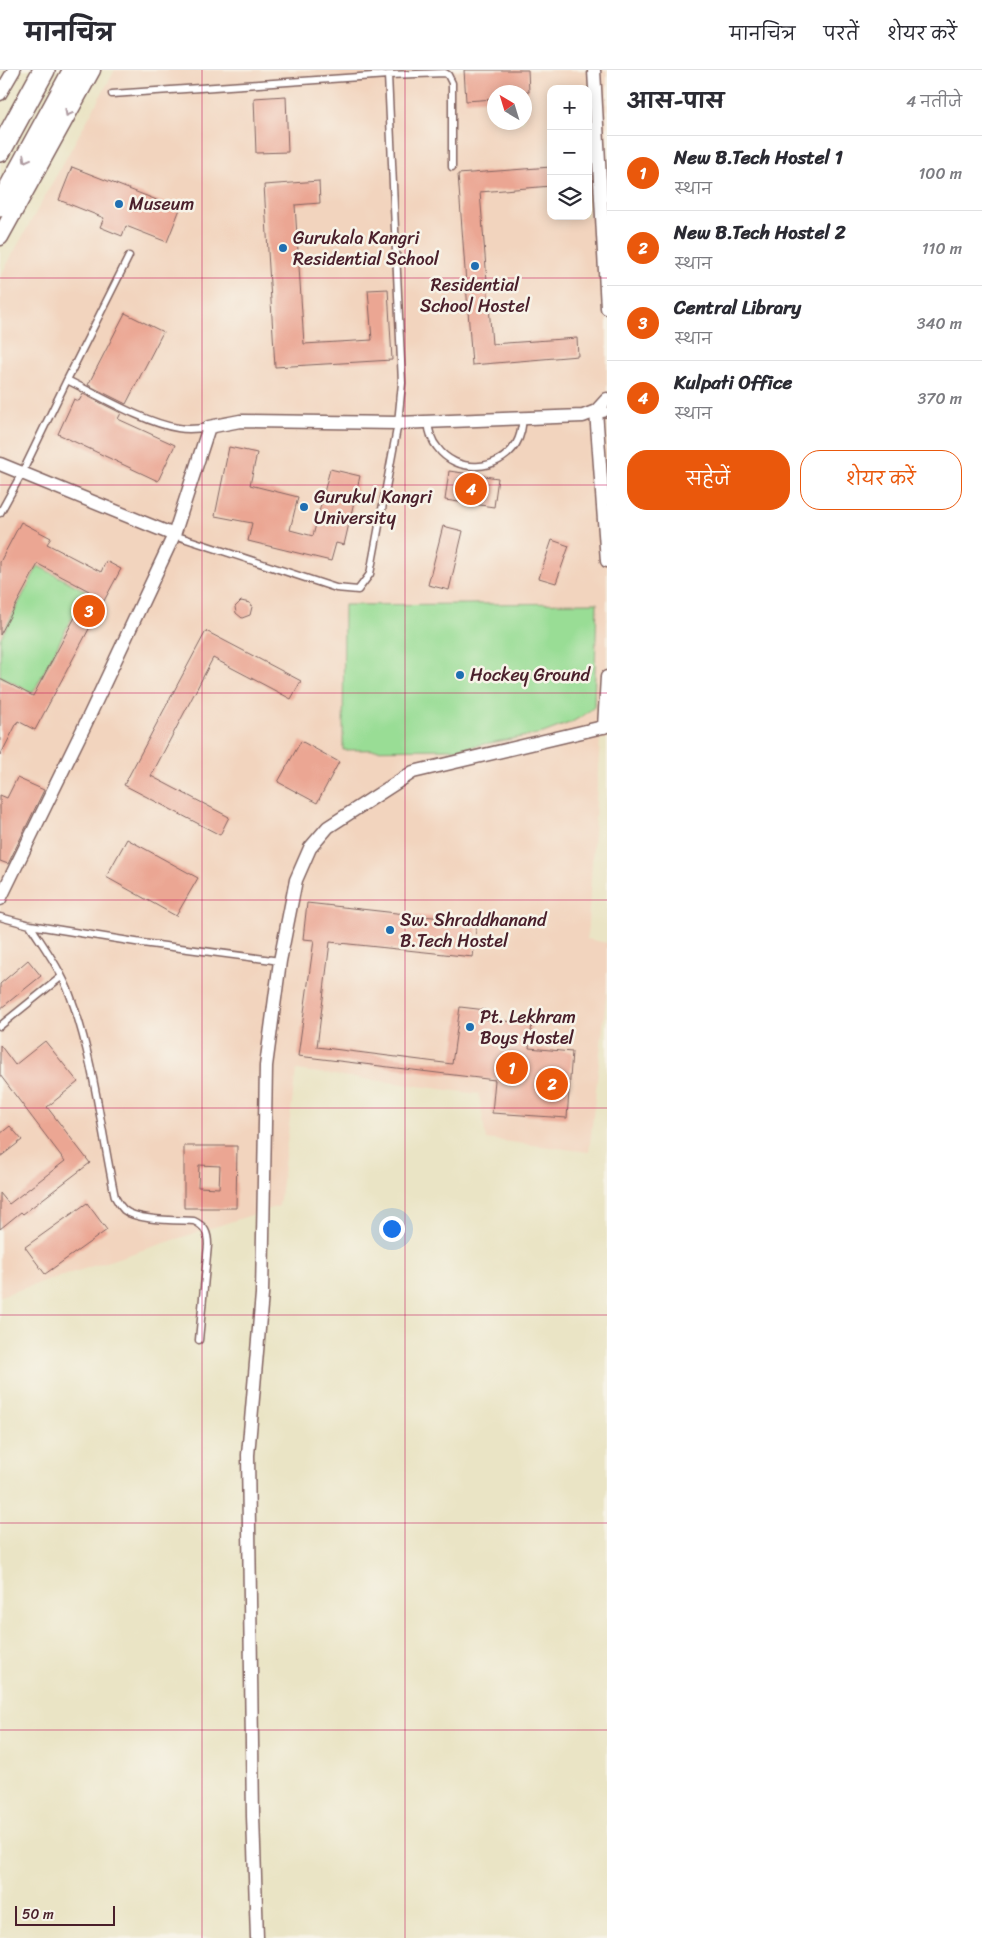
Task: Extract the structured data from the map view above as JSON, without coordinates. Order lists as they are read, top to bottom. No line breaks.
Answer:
{"places":["Museum","Gurukala Kangri Residential School","Residential School Hostel","Gurukul Kangri University","Hockey Ground","Sw. Shraddhanand B.Tech Hostel","Pt. Lekhram Boys Hostel"],"scale_bar":"50 m","north":"top left","page":{"header":"मानचित्र","nav":["मानचित्र","परतें","शेयर करें"],"heading":["आस-पास","4 नतीजे"],"map_buttons":["+","−"],"list":[{"mark":"1","name":"New B.Tech Hostel 1","note":"स्थान","value":"100 m"},{"mark":"2","name":"New B.Tech Hostel 2","note":"स्थान","value":"110 m"},{"mark":"3","name":"Central Library","note":"स्थान","value":"340 m"},{"mark":"4","name":"Kulpati Office","note":"स्थान","value":"370 m"}],"buttons":["सहेजें","शेयर करें"],"pins":["4","3","1","2"],"scale":"50 m"}}
